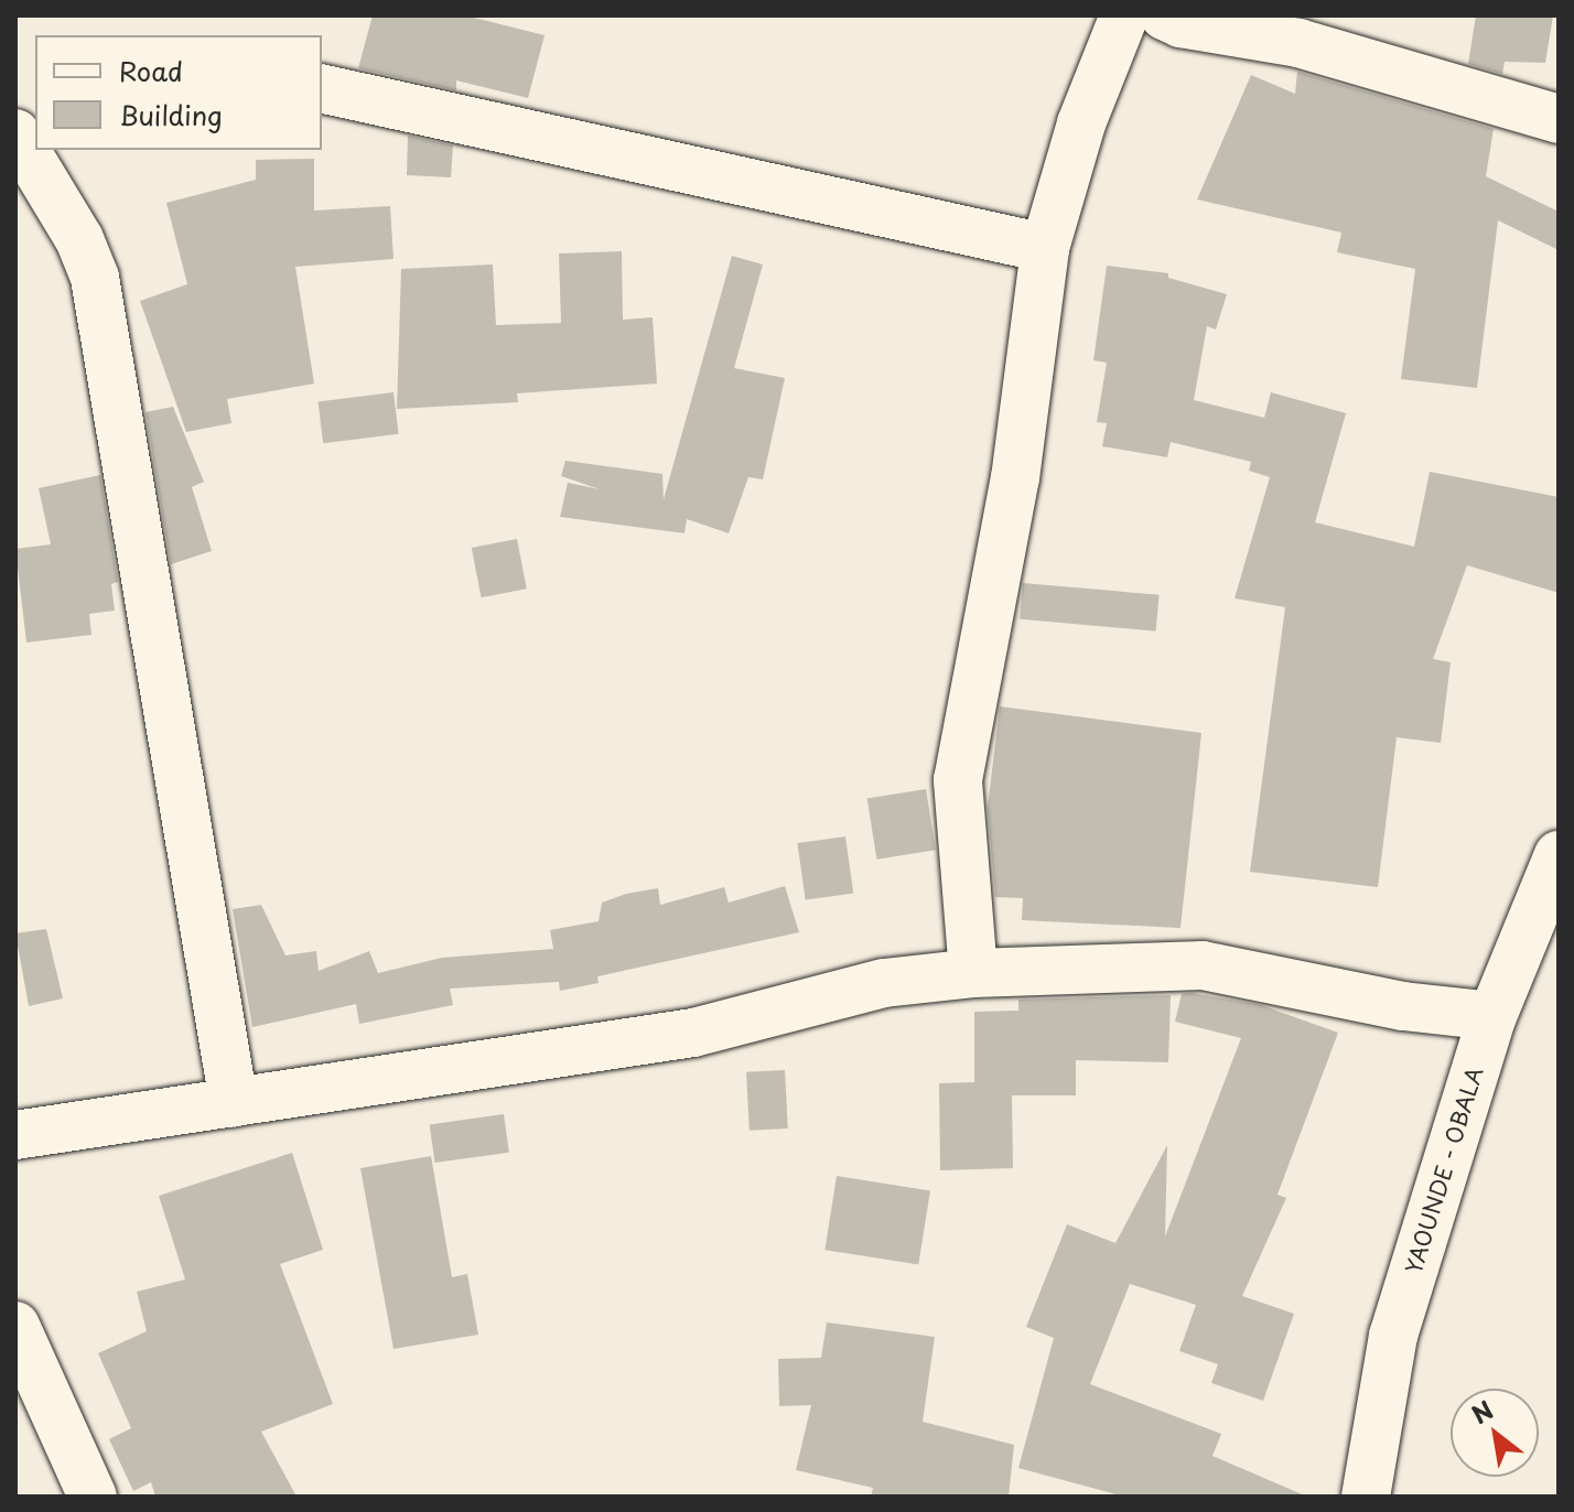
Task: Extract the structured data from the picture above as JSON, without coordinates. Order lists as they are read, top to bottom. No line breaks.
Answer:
{"streets":{"main road":["YAOUNDE - OBALA"]},"legend":["Road","Building"],"north":"top left"}
